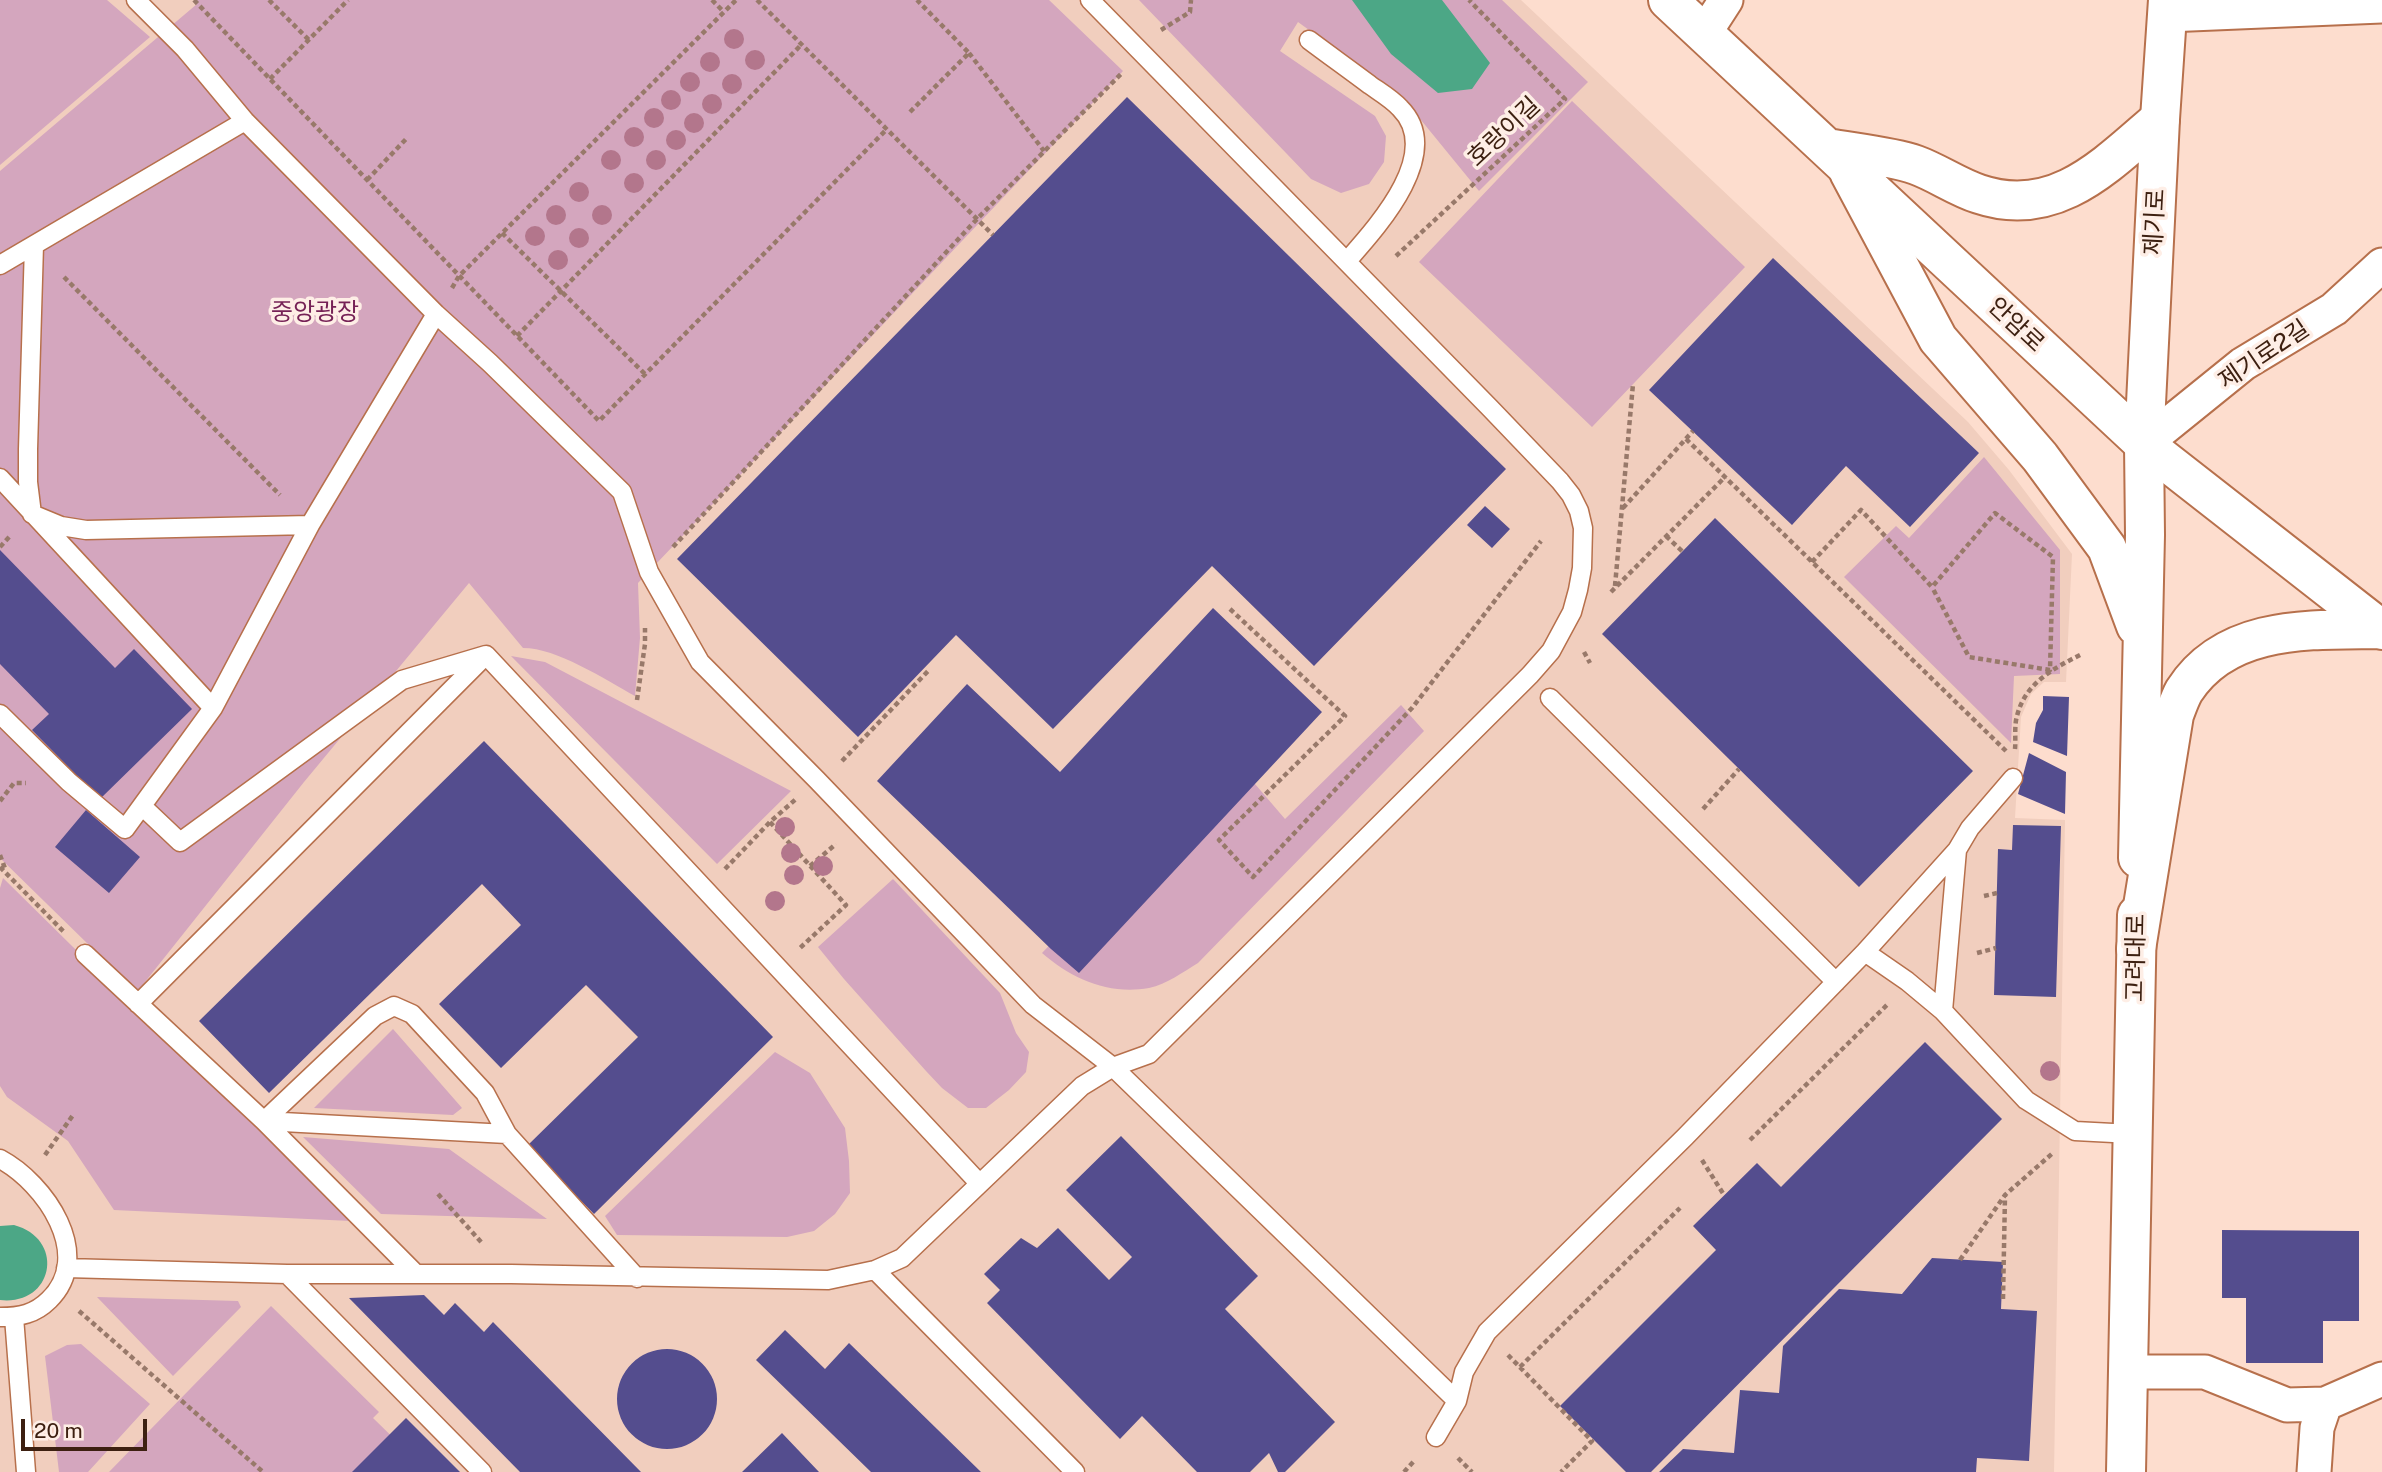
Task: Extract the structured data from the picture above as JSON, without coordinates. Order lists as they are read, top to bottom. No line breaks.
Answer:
{"streets":{"main road":["제기로","안암로","고려대로"],"street":["제기로2길"],"path":["호랑이길"]},"crossings":[["제기로","안암로"],["제기로","제기로2길"],["제기로","고려대로"],["안암로","제기로2길"],["안암로","고려대로"],["제기로2길","고려대로"]],"parks":["중앙광장"],"scale_bar":"20 m"}
